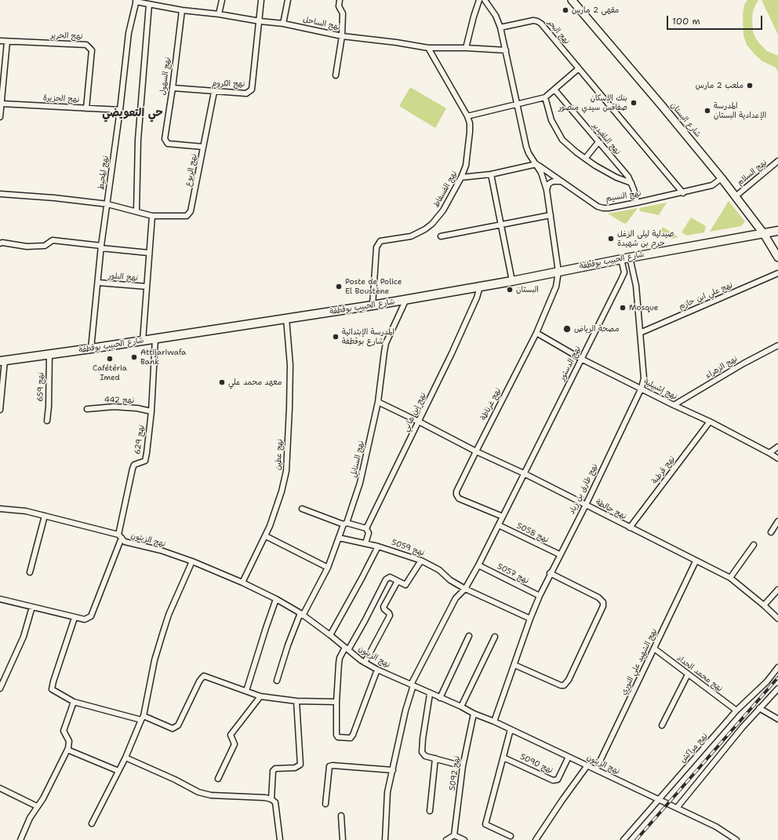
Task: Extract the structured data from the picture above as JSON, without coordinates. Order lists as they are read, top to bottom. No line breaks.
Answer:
{"streets":{"main road":["شارع البستان","شارع الحبيب بوقطفة"],"street":["نهج الساحل","نهج البحر","نهج الحرير","نهج السهول","نهج الكروم","نهج الجزيرة","نهج البلفيدير","نهج الربوع","نهج المحيط","نهج السلام","نهج الفسفاط","نهج النسيم","نهج البلور","نهج علي ابن حازم","نهج الدستور","نهج الزهراء","نهج 659","نهج إشبيلية","نهج 442","نهج غرناطة","نهج إبن هاني","نهج 629","نهج عطين","نهج السنابل","نهج قرطبة","نهج طارق بن زياد","نهج جالطة","نهج 5058","نهج الزيتون","نهج 5059","نهج 5057","نهج الشهيد علي النوري","نهج محمد الحداد","نهج مراكش","نهج 5090","نهج 5092"]},"crossings":[["نهج الساحل","نهج السهول"],["نهج الساحل","نهج الكروم"],["نهج الساحل","نهج المحيط"],["نهج الساحل","نهج الفسفاط"],["نهج البحر","نهج النسيم"],["نهج الحرير","نهج الجزيرة"],["نهج السهول","نهج الكروم"],["نهج السهول","نهج الربوع"],["نهج الكروم","نهج الربوع"],["نهج الجزيرة","نهج المحيط"],["شارع البستان","نهج السلام"],["شارع البستان","نهج النسيم"],["شارع البستان","شارع الحبيب بوقطفة"],["نهج البلفيدير","نهج النسيم"],["نهج المحيط","شارع الحبيب بوقطفة"],["نهج المحيط","نهج البلور"],["نهج الفسفاط","شارع الحبيب بوقطفة"],["نهج النسيم","نهج غرناطة"],["شارع الحبيب بوقطفة","نهج الدستور"],["شارع الحبيب بوقطفة","نهج 659"],["شارع الحبيب بوقطفة","نهج غرناطة"],["شارع الحبيب بوقطفة","نهج إبن هاني"],["شارع الحبيب بوقطفة","نهج 629"],["شارع الحبيب بوقطفة","نهج عطين"],["شارع الحبيب بوقطفة","نهج السنابل"],["شارع الحبيب بوقطفة","نهج طارق بن زياد"],["نهج علي ابن حازم","نهج طارق بن زياد"],["نهج الدستور","نهج إشبيلية"],["نهج الدستور","نهج غرناطة"],["نهج الدستور","نهج جالطة"],["نهج الدستور","نهج 5058"],["نهج الدستور","نهج الزيتون"],["نهج الدستور","نهج 5059"],["نهج الدستور","نهج 5057"],["نهج الزهراء","نهج إشبيلية"],["نهج إشبيلية","نهج غرناطة"],["نهج إشبيلية","نهج قرطبة"],["نهج إشبيلية","نهج طارق بن زياد"],["نهج 442","نهج 629"],["نهج غرناطة","نهج جالطة"],["نهج إبن هاني","نهج جالطة"],["نهج إبن هاني","نهج 5059"],["نهج 629","نهج الزيتون"],["نهج عطين","نهج الزيتون"],["نهج السنابل","نهج جالطة"],["نهج السنابل","نهج الزيتون"],["نهج السنابل","نهج 5059"],["نهج قرطبة","نهج جالطة"],["نهج طارق بن زياد","نهج جالطة"],["نهج طارق بن زياد","نهج 5058"],["نهج طارق بن زياد","نهج الزيتون"],["نهج طارق بن زياد","نهج 5059"],["نهج طارق بن زياد","نهج 5057"],["نهج جالطة","نهج الشهيد علي النوري"],["نهج الزيتون","نهج الشهيد علي النوري"],["نهج الزيتون","نهج مراكش"],["نهج الزيتون","نهج 5090"],["نهج الزيتون","نهج 5092"],["نهج الشهيد علي النوري","نهج محمد الحداد"],["نهج محمد الحداد","نهج مراكش"]],"districts":["حي التعويضي"],"places":["مقهى 2 مارس","ملعب 2 مارس","بنك الإسكان صفاقس سيدي منصور","المدرسة الإعدادية البستان","صيدلية ليلى الزغل حرم بن شهيدة","Poste de Police El Boustène","البستان","Mosque","مصحة الرياض","المدرسة الإبتدائية شارع بوقطفة","Attijariwafa Bank","Cafétéria Imed","معهد محمد علي"],"scale_bar":"100 m"}
